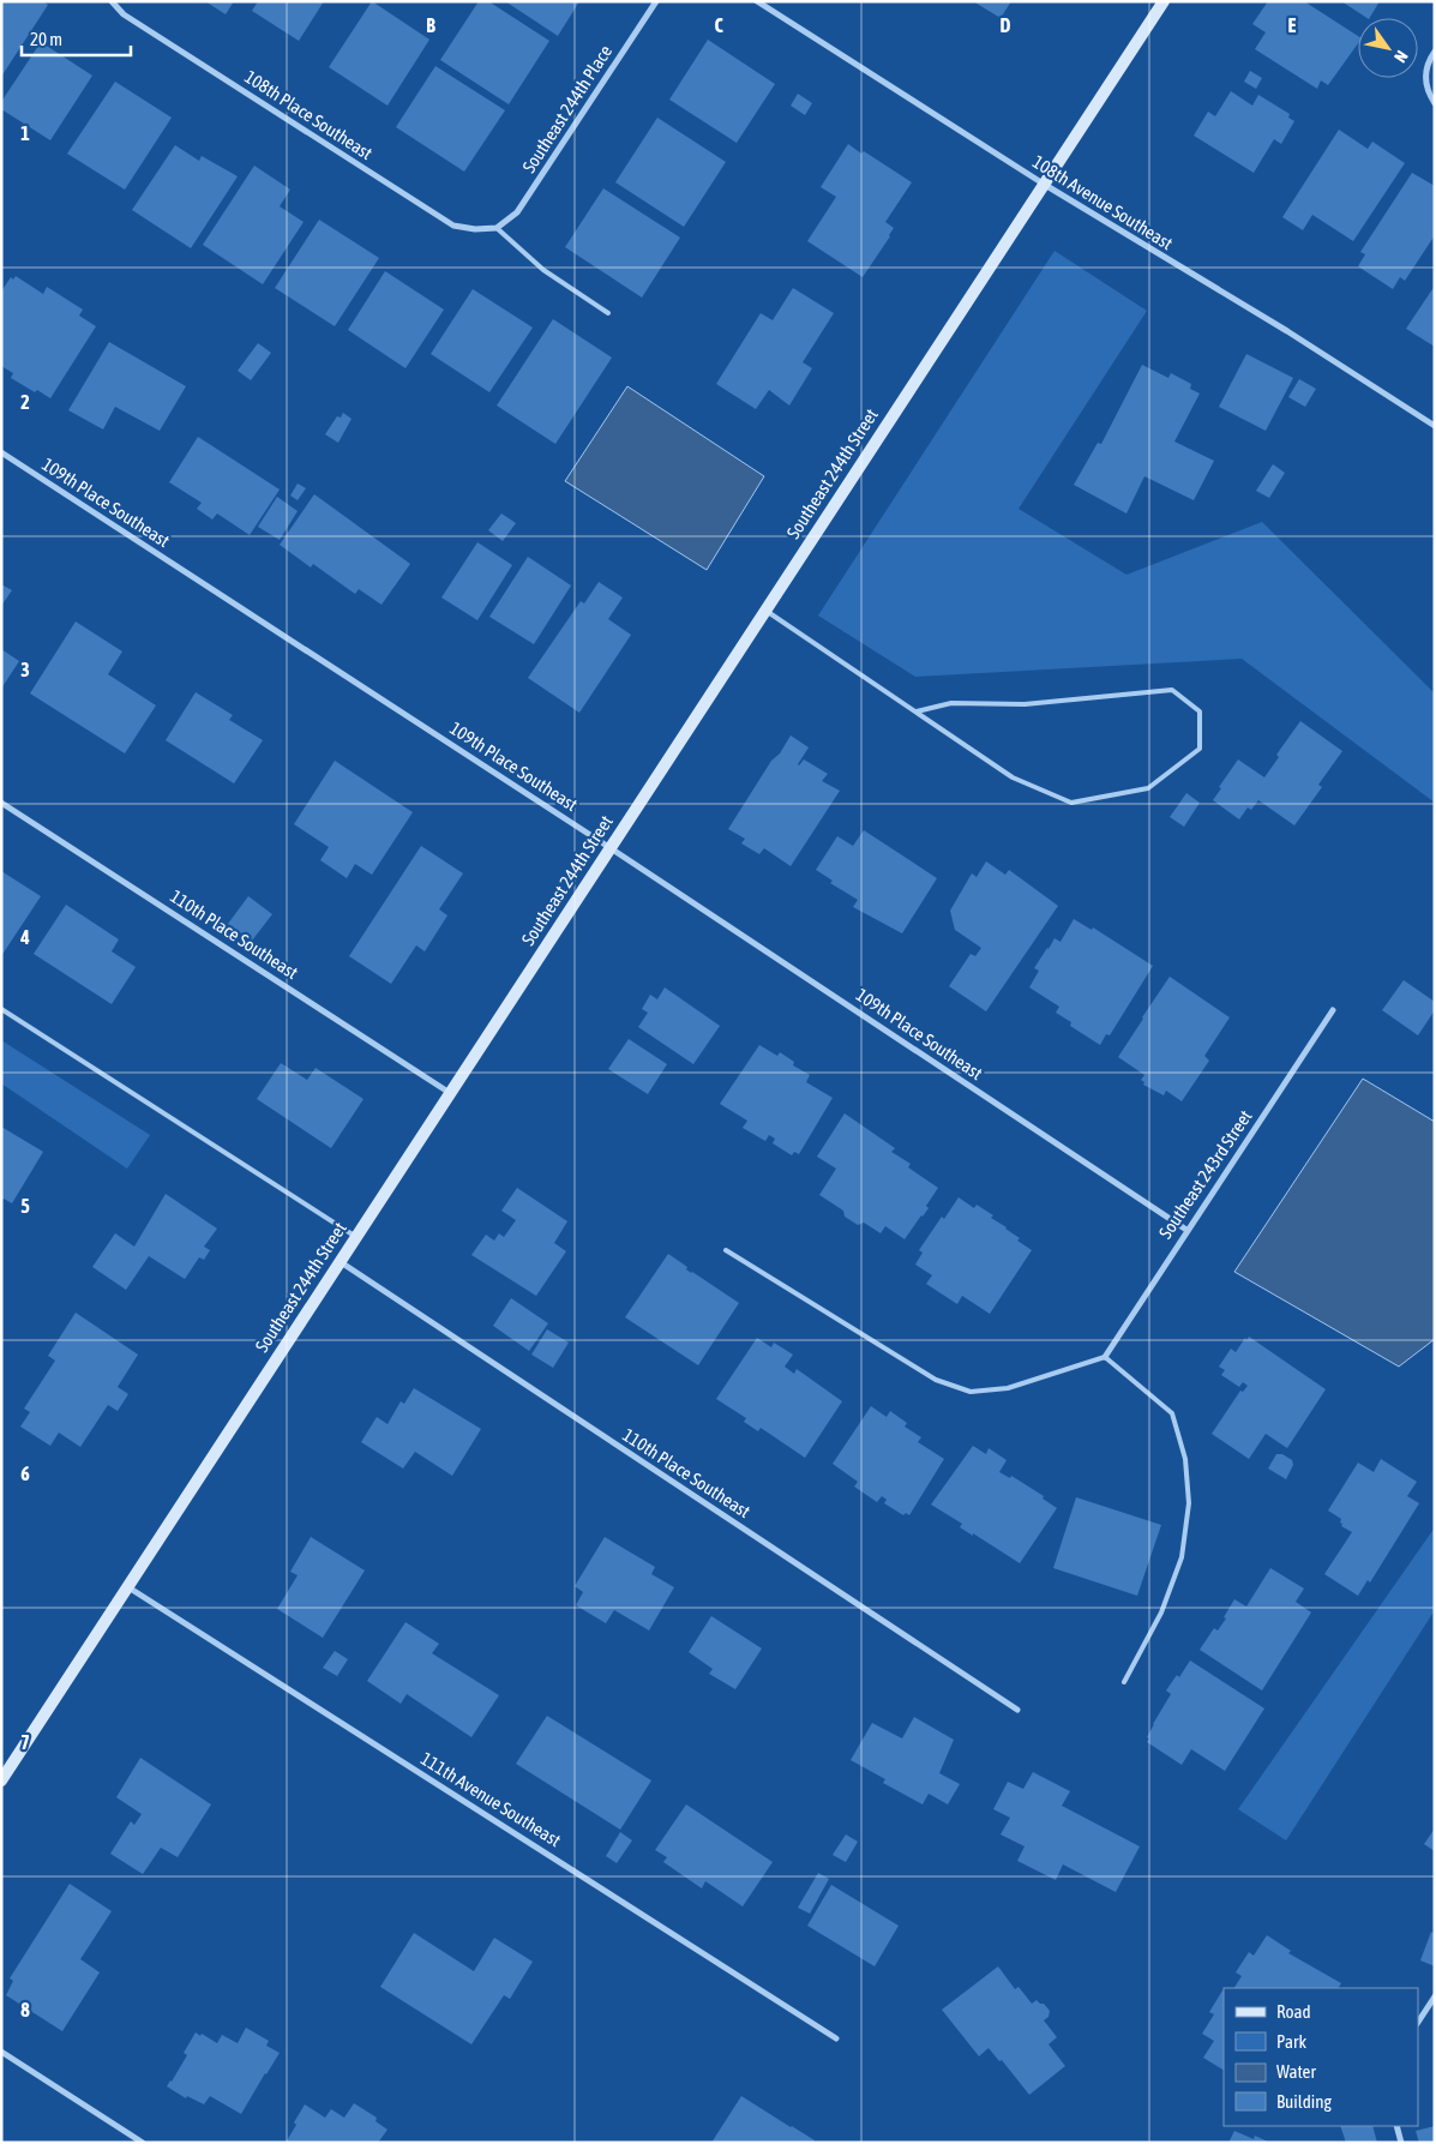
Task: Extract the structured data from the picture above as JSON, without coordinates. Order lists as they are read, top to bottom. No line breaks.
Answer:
{"streets":{"street":["Southeast 244th Place","108th Place Southeast","108th Avenue Southeast","Southeast 244th Street","109th Place Southeast","110th Place Southeast","Southeast 243rd Street","111th Avenue Southeast"]},"crossings":[["Southeast 244th Place","108th Place Southeast"],["108th Avenue Southeast","Southeast 244th Street"],["Southeast 244th Street","109th Place Southeast"],["Southeast 244th Street","110th Place Southeast"],["Southeast 244th Street","111th Avenue Southeast"],["109th Place Southeast","Southeast 243rd Street"]],"legend":["Road","Park","Water","Building"],"scale_bar":"20 m","north":"bottom right","grid":{"columns":["B","C","D","E"],"rows":["1","2","3","4","5","6","7","8"]}}
